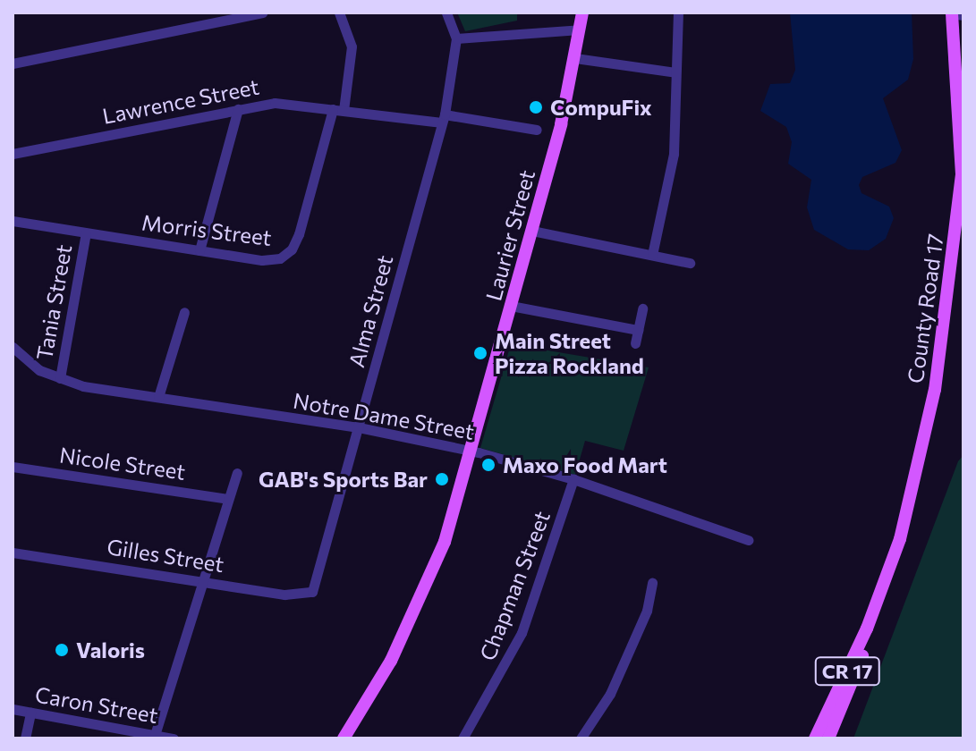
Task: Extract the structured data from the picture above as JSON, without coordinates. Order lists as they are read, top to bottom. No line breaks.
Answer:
{"streets":{"main road":["Laurier Street","County Road 17","CR 17"],"street":["Lawrence Street","Morris Street","Tania Street","Alma Street","Notre Dame Street","Nicole Street","Gilles Street","Chapman Street","Caron Street"]},"crossings":[["Lawrence Street","Morris Street"],["Lawrence Street","Alma Street"],["Morris Street","Tania Street"],["Laurier Street","Notre Dame Street"],["Tania Street","Notre Dame Street"],["Alma Street","Notre Dame Street"],["Alma Street","Gilles Street"],["Notre Dame Street","Chapman Street"]],"places":["CompuFix","Main Street Pizza Rockland","Maxo Food Mart","GAB's Sports Bar","Valoris"]}
